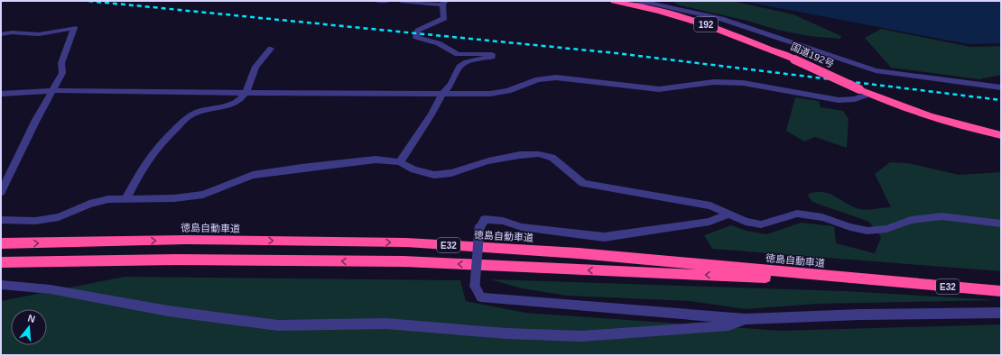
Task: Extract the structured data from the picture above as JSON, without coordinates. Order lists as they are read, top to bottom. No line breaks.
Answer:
{"streets":{"highway":["192","国道192号","徳島自動車道","E32"]},"north":"top"}
